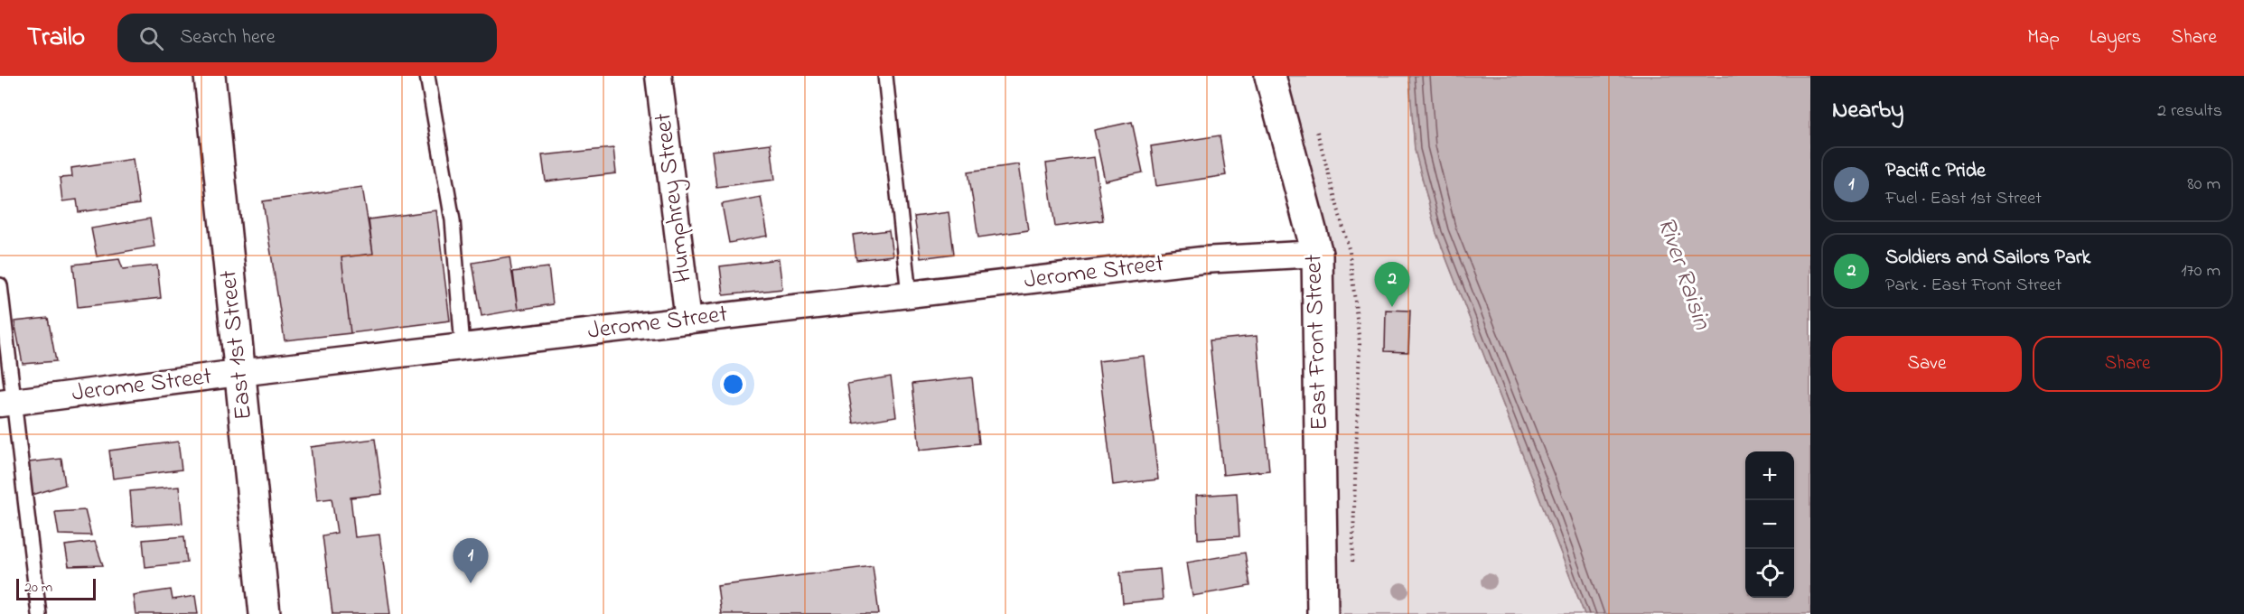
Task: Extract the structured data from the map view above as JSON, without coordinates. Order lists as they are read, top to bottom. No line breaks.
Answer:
{"streets":{"street":["Humphrey Street","Jerome Street","East Front Street","East 1st Street"]},"crossings":[["Humphrey Street","Jerome Street"],["Jerome Street","East Front Street"],["Jerome Street","East 1st Street"]],"water":["River Raisin"],"scale_bar":"20 m","page":{"header":"Trailo","search":"Search here","nav":["Map","Layers","Share"],"heading":["Nearby","2 results"],"list":[{"mark":"1","name":"Pacific Pride","note":"Fuel · East 1st Street","value":"80 m"},{"mark":"2","name":"Soldiers and Sailors Park","note":"Park · East Front Street","value":"170 m"}],"pins":["2","1"],"buttons":["Save","Share"],"map_buttons":["+","−"],"scale":"20 m"}}
